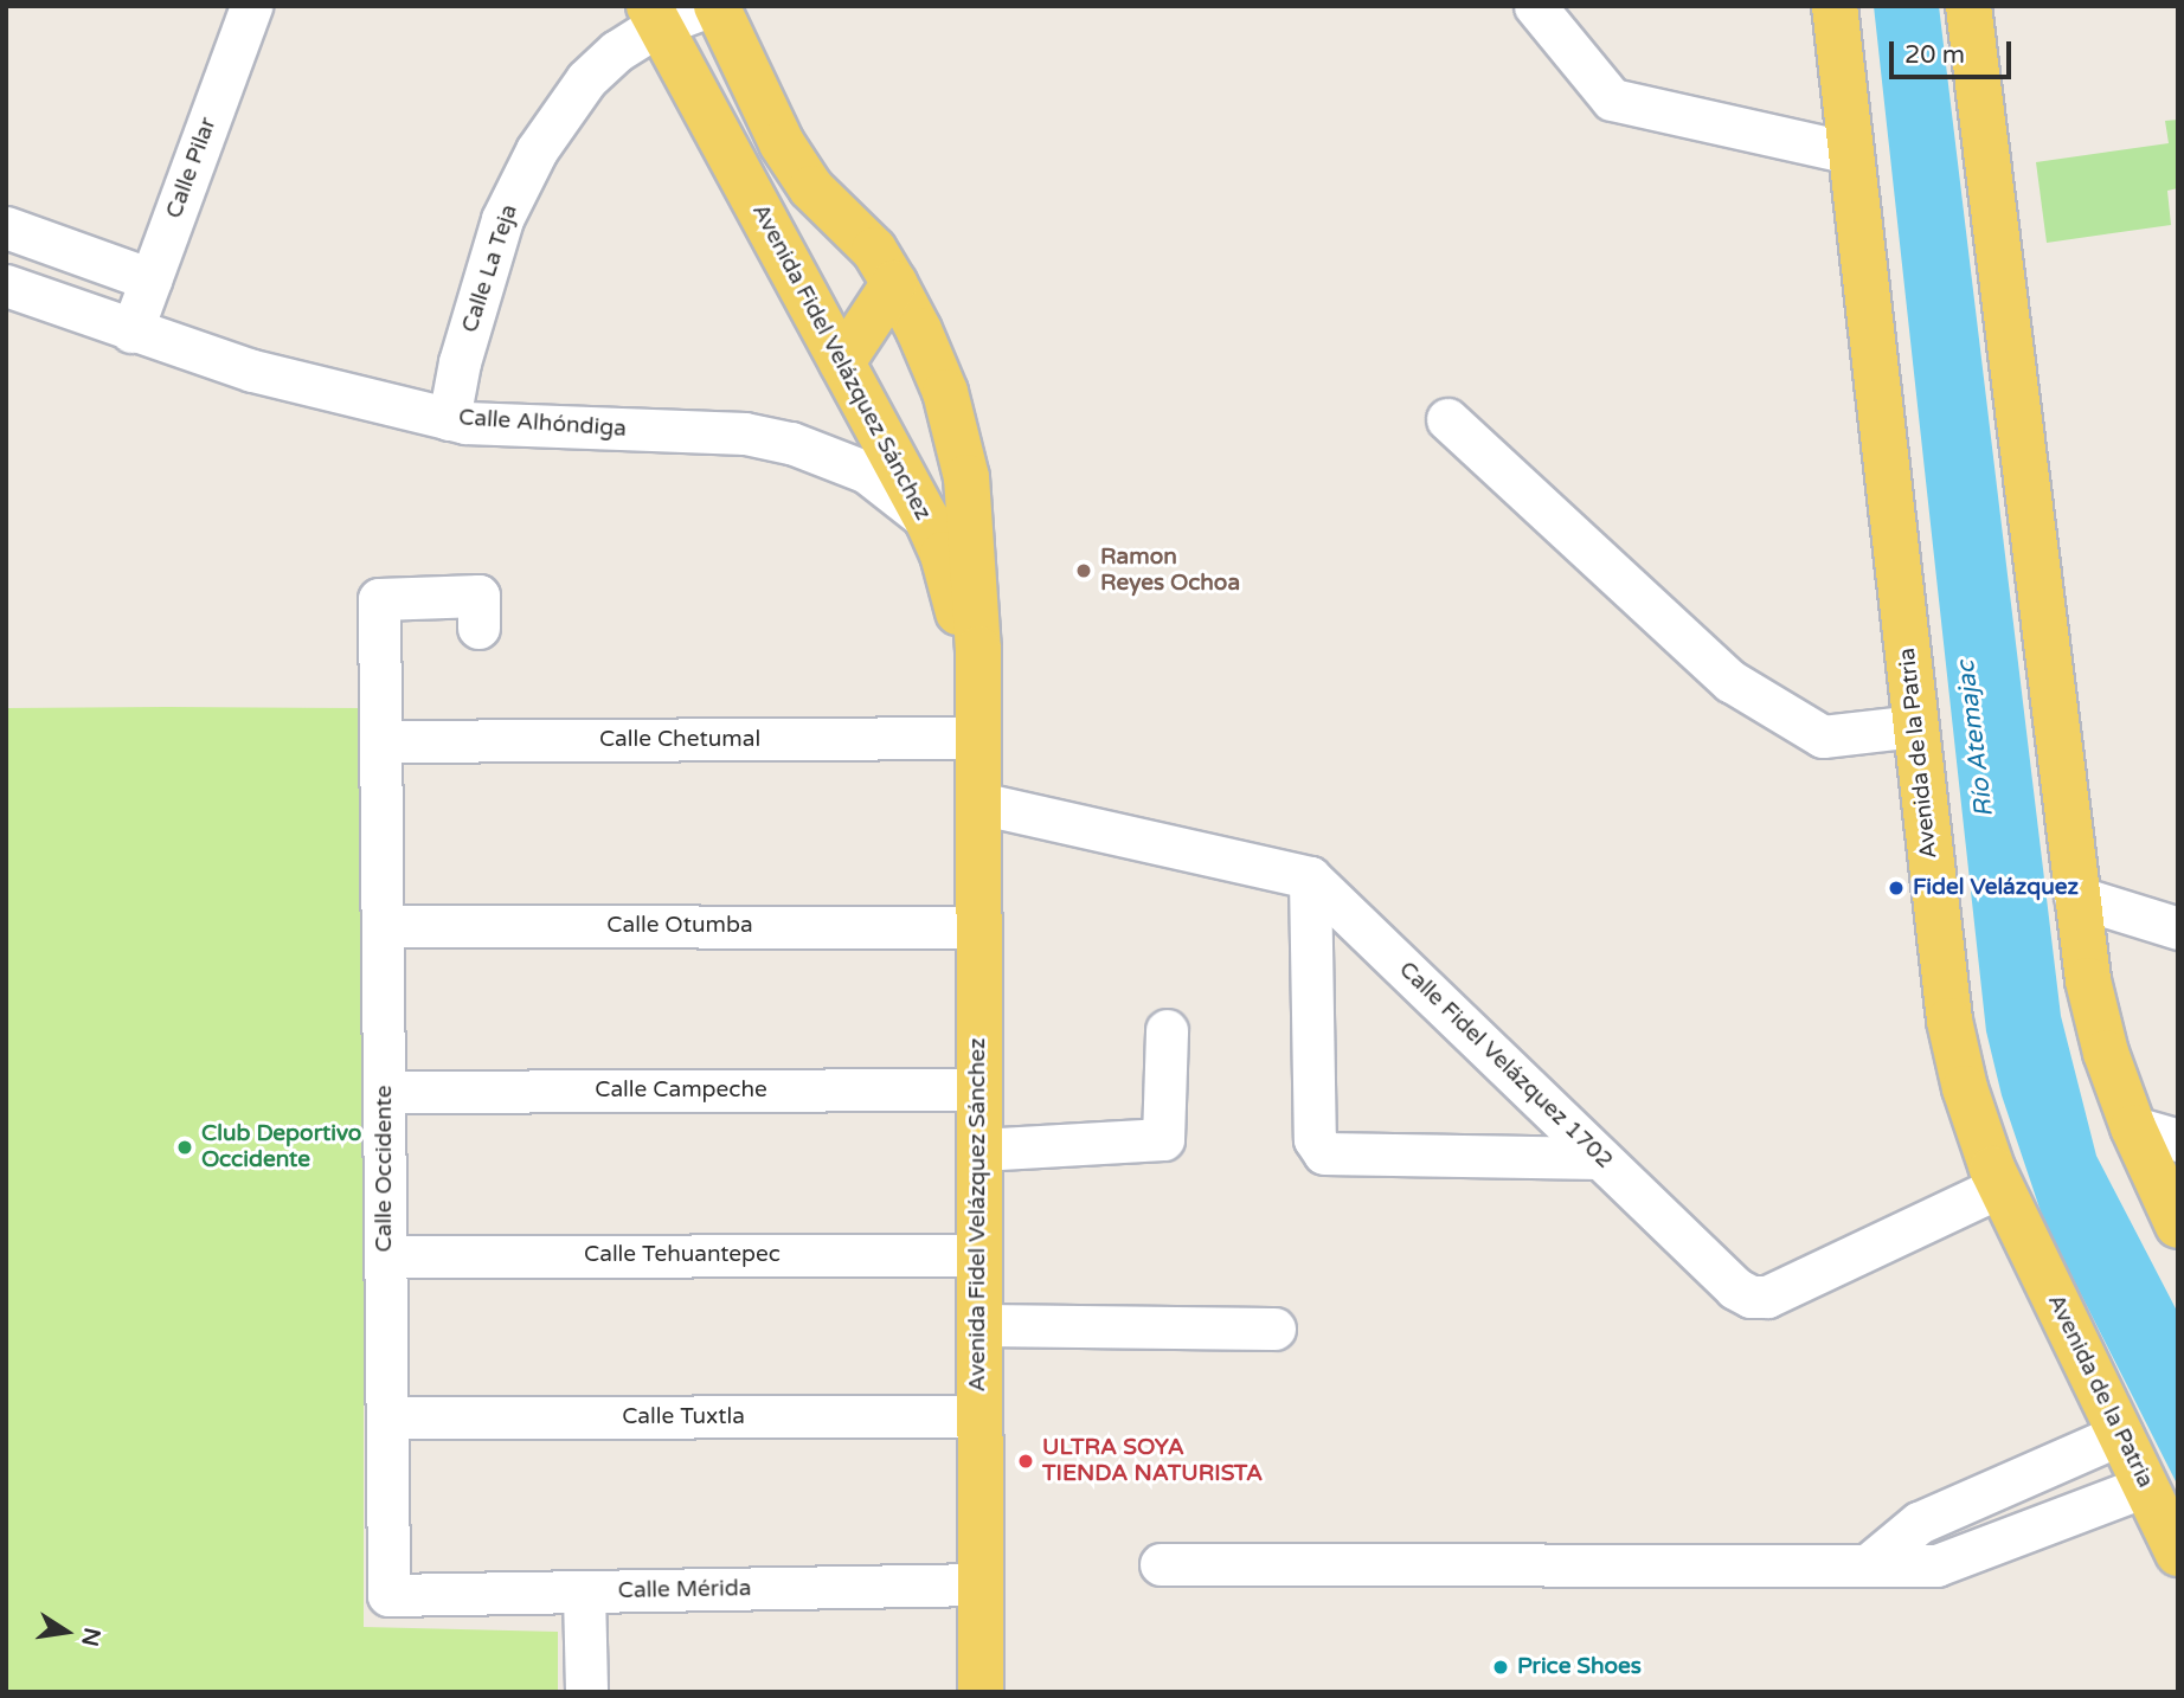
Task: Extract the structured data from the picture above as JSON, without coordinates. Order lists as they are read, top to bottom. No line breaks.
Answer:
{"streets":{"main road":["Avenida Fidel Velázquez Sánchez","Avenida de la Patria"],"street":["Calle Pilar","Calle La Teja","Calle Alhóndiga","Calle Chetumal","Calle Otumba","Calle Fidel Velázquez 1702","Calle Campeche","Calle Occidente","Calle Tehuantepec","Calle Tuxtla","Calle Mérida"]},"crossings":[["Calle Pilar","Calle Alhóndiga"],["Calle La Teja","Avenida Fidel Velázquez Sánchez"],["Calle La Teja","Calle Alhóndiga"],["Avenida Fidel Velázquez Sánchez","Calle Alhóndiga"],["Avenida Fidel Velázquez Sánchez","Calle Chetumal"],["Avenida Fidel Velázquez Sánchez","Calle Otumba"],["Avenida Fidel Velázquez Sánchez","Calle Campeche"],["Avenida Fidel Velázquez Sánchez","Calle Tehuantepec"],["Avenida Fidel Velázquez Sánchez","Calle Tuxtla"],["Avenida Fidel Velázquez Sánchez","Calle Mérida"],["Calle Chetumal","Calle Occidente"],["Avenida de la Patria","Calle Fidel Velázquez 1702"],["Calle Otumba","Calle Occidente"],["Calle Campeche","Calle Occidente"],["Calle Occidente","Calle Tehuantepec"],["Calle Occidente","Calle Tuxtla"],["Calle Occidente","Calle Mérida"]],"water":["Río Atemajac"],"places":["Ramon Reyes Ochoa","Fidel Velázquez","Club Deportivo Occidente","ULTRA SOYA TIENDA NATURISTA","Price Shoes"],"scale_bar":"20 m","north":"right"}
